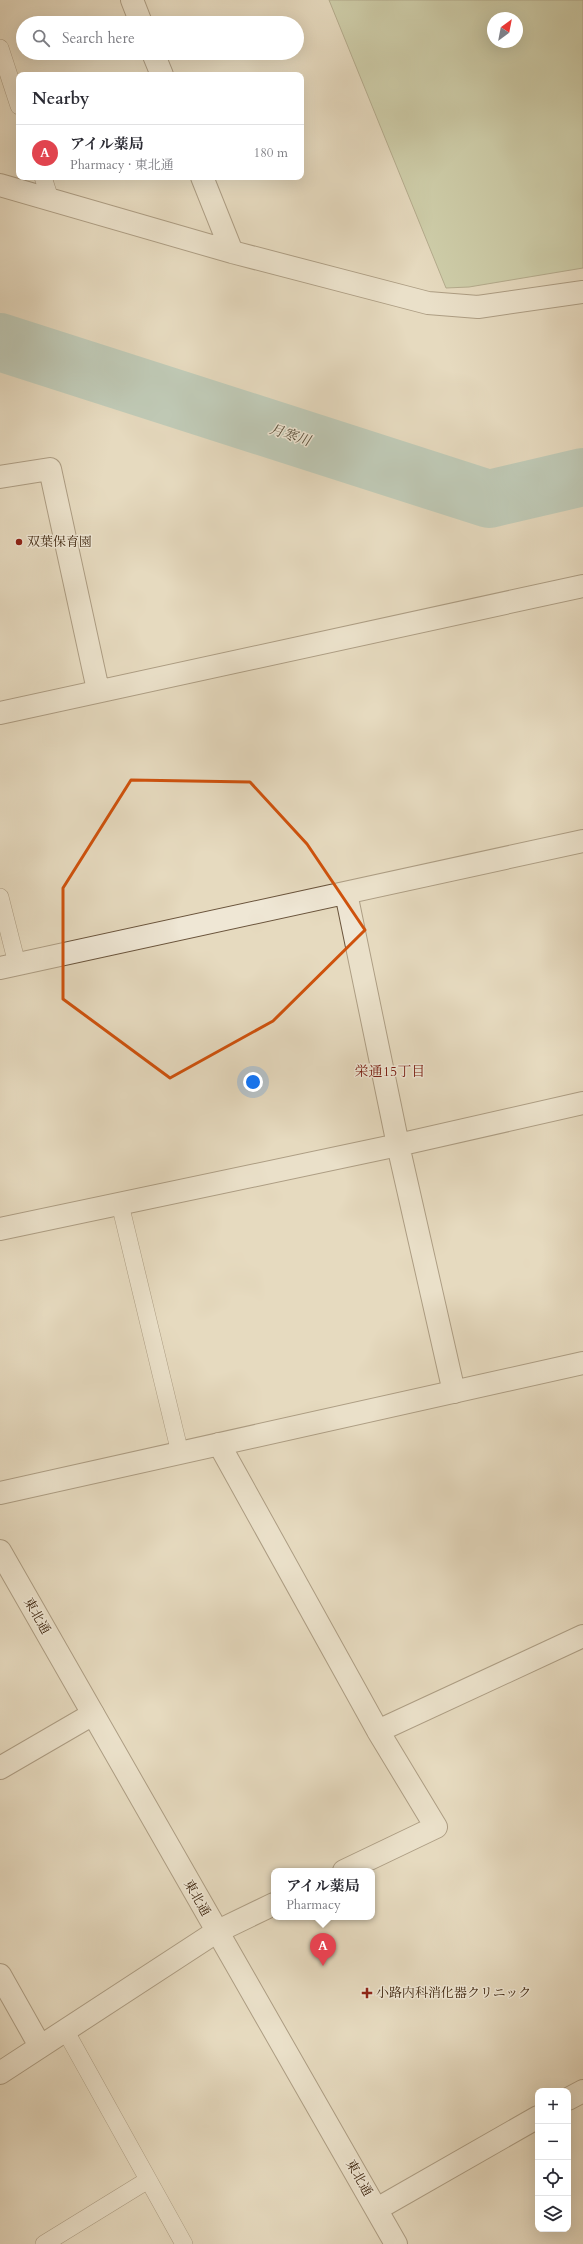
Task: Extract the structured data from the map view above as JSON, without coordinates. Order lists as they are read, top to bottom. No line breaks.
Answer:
{"streets":{"street":["東北通"]},"districts":["栄通15丁目"],"water":["月寒川"],"places":{"other":["双葉保育園"],"health":["小路内科消化器クリニック"]},"north":"top right","page":{"search":"Search here","heading":"Nearby","list":[{"mark":"A","name":"アイル薬局","note":"Pharmacy · 東北通","value":"180 m"}],"popup":["アイル薬局","Pharmacy"],"pins":"A","map_buttons":["+","−"]}}
